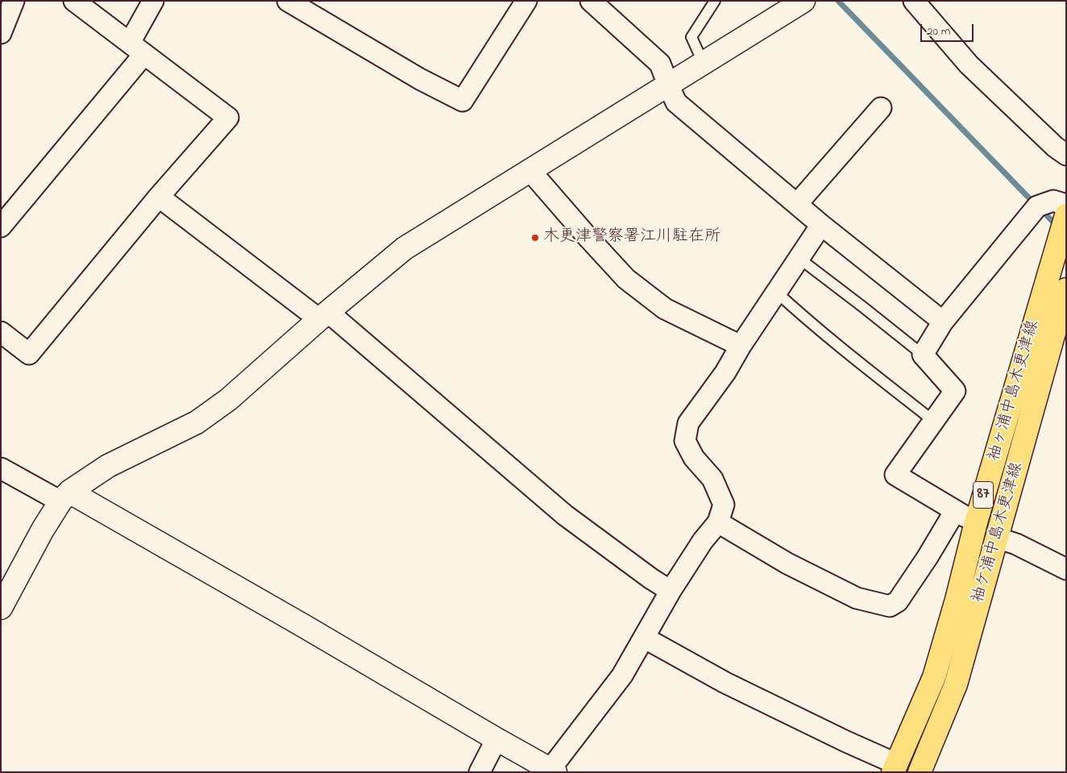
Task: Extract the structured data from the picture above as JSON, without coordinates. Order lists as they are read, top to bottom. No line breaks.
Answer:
{"streets":{"main road":["袖ヶ浦中島木更津線","87","袖ケ浦中島木更津線"]},"places":["木更津警察署江川駐在所"],"scale_bar":"20 m"}
